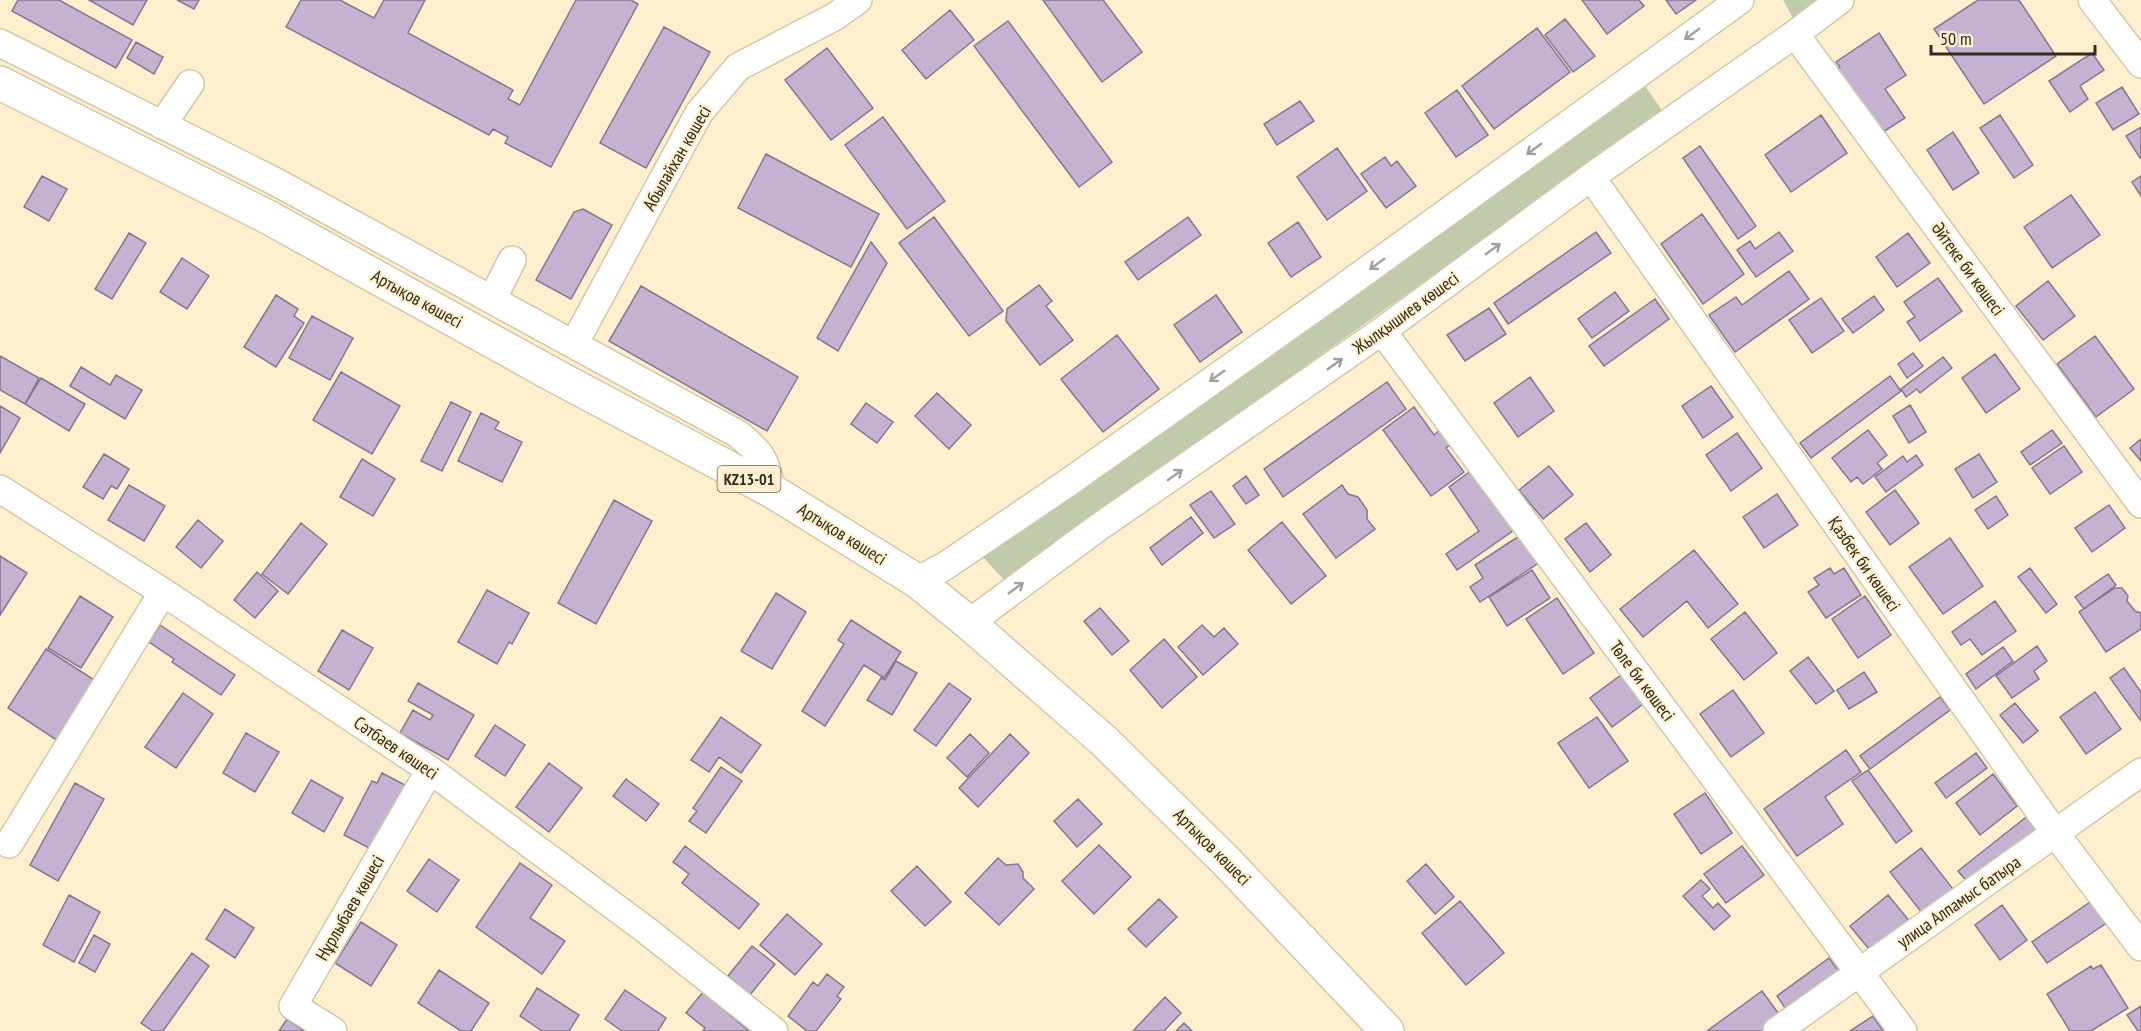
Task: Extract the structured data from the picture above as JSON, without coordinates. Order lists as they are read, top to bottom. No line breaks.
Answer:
{"streets":{"highway":["Артықов көшесі","KZ13-01"],"street":["Абылайхан көшесі","Әйтеке би көшесі","Жылқышиев көшесі","Қазбек би көшесі","Төле би көшесі","Сәтбаев көшесі","улица Алпамыс батыра","Нұрлыбаев көшесі"]},"crossings":[["Әйтеке би көшесі","Жылқышиев көшесі"],["Артықов көшесі","Жылқышиев көшесі"],["Жылқышиев көшесі","Қазбек би көшесі"],["Жылқышиев көшесі","Төле би көшесі"],["Қазбек би көшесі","улица Алпамыс батыра"],["Төле би көшесі","улица Алпамыс батыра"],["Сәтбаев көшесі","Нұрлыбаев көшесі"]],"scale_bar":"50 m"}
